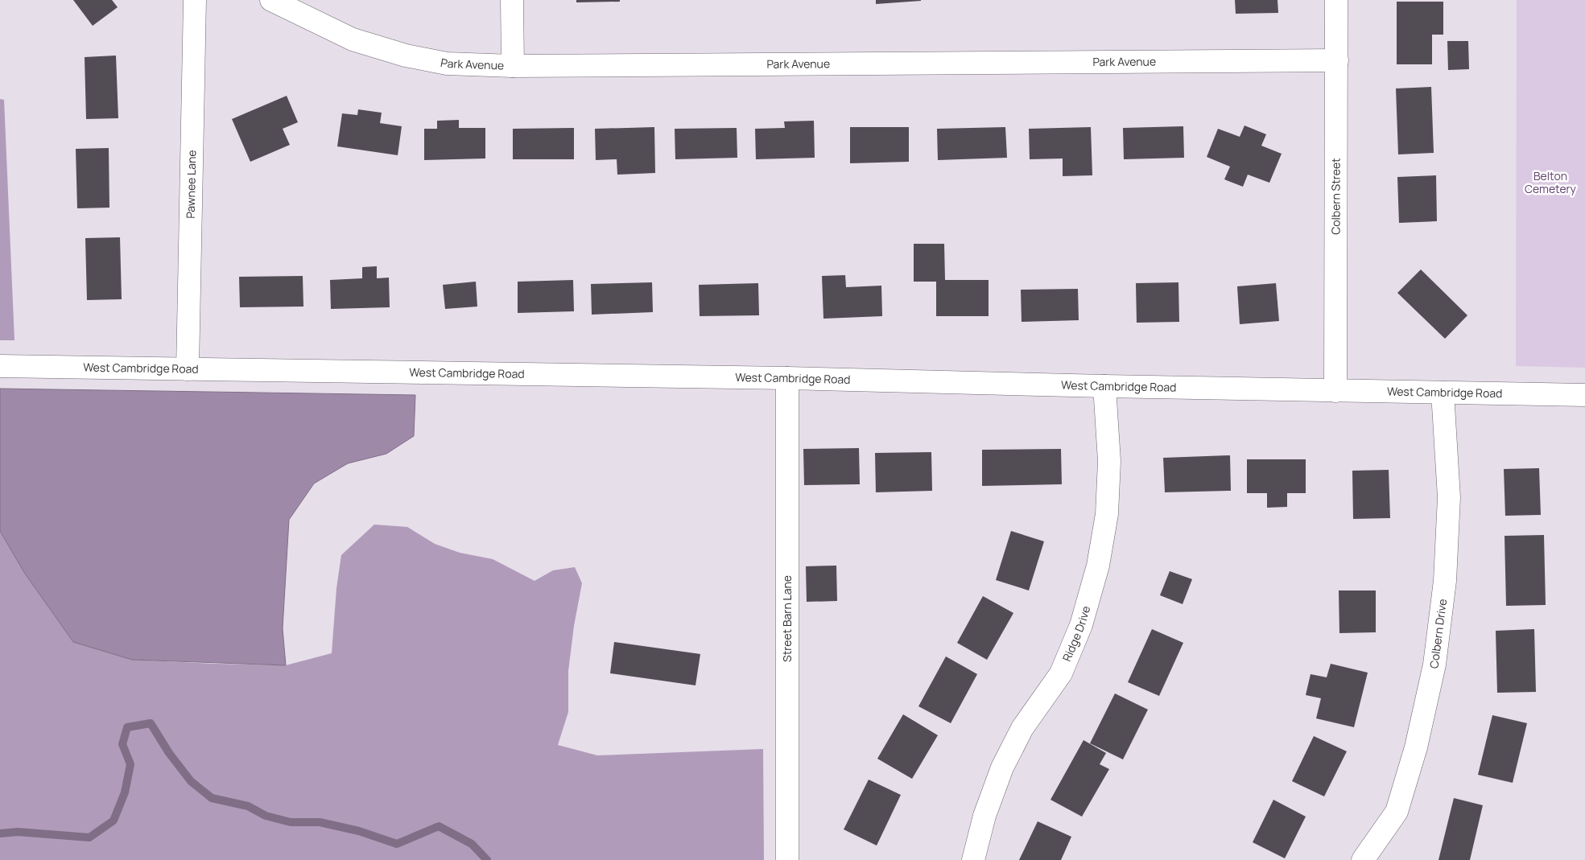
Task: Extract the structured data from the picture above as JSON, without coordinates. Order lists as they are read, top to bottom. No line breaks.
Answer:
{"streets":{"street":["Park Avenue","Pawnee Lane","Colbern Street","West Cambridge Road","Street Barn Lane","Ridge Drive","Colbern Drive"]},"crossings":[["Park Avenue","Colbern Street"],["Pawnee Lane","West Cambridge Road"],["Colbern Street","West Cambridge Road"],["West Cambridge Road","Street Barn Lane"],["West Cambridge Road","Ridge Drive"],["West Cambridge Road","Colbern Drive"]],"parks":["Belton Cemetery"]}
